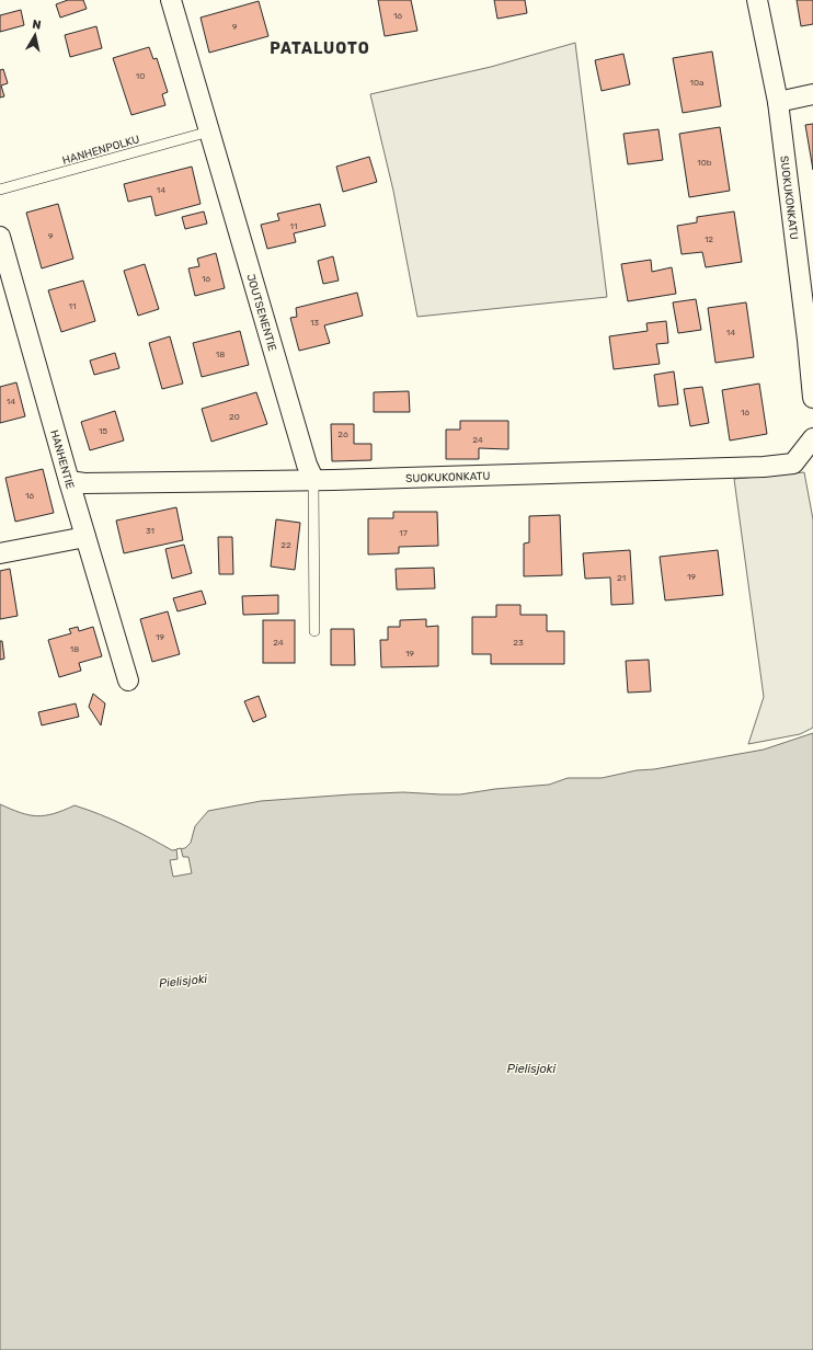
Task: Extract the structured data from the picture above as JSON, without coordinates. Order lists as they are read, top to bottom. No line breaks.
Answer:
{"streets":{"street":["SUOKUKONKATU","JOUTSENENTIE","HANHENTIE"],"lane":["HANHENPOLKU"]},"crossings":[["HANHENPOLKU","JOUTSENENTIE"],["SUOKUKONKATU","JOUTSENENTIE"],["SUOKUKONKATU","HANHENTIE"]],"districts":["PATALUOTO"],"water":["Pielisjoki"],"house_numbers":["16","9","10","10a","10b","14","11","9","12","16","11","13","14","18","14","16","20","15","26","24","16","31","17","22","19","21","19","24","23","18","19"],"north":"top"}
